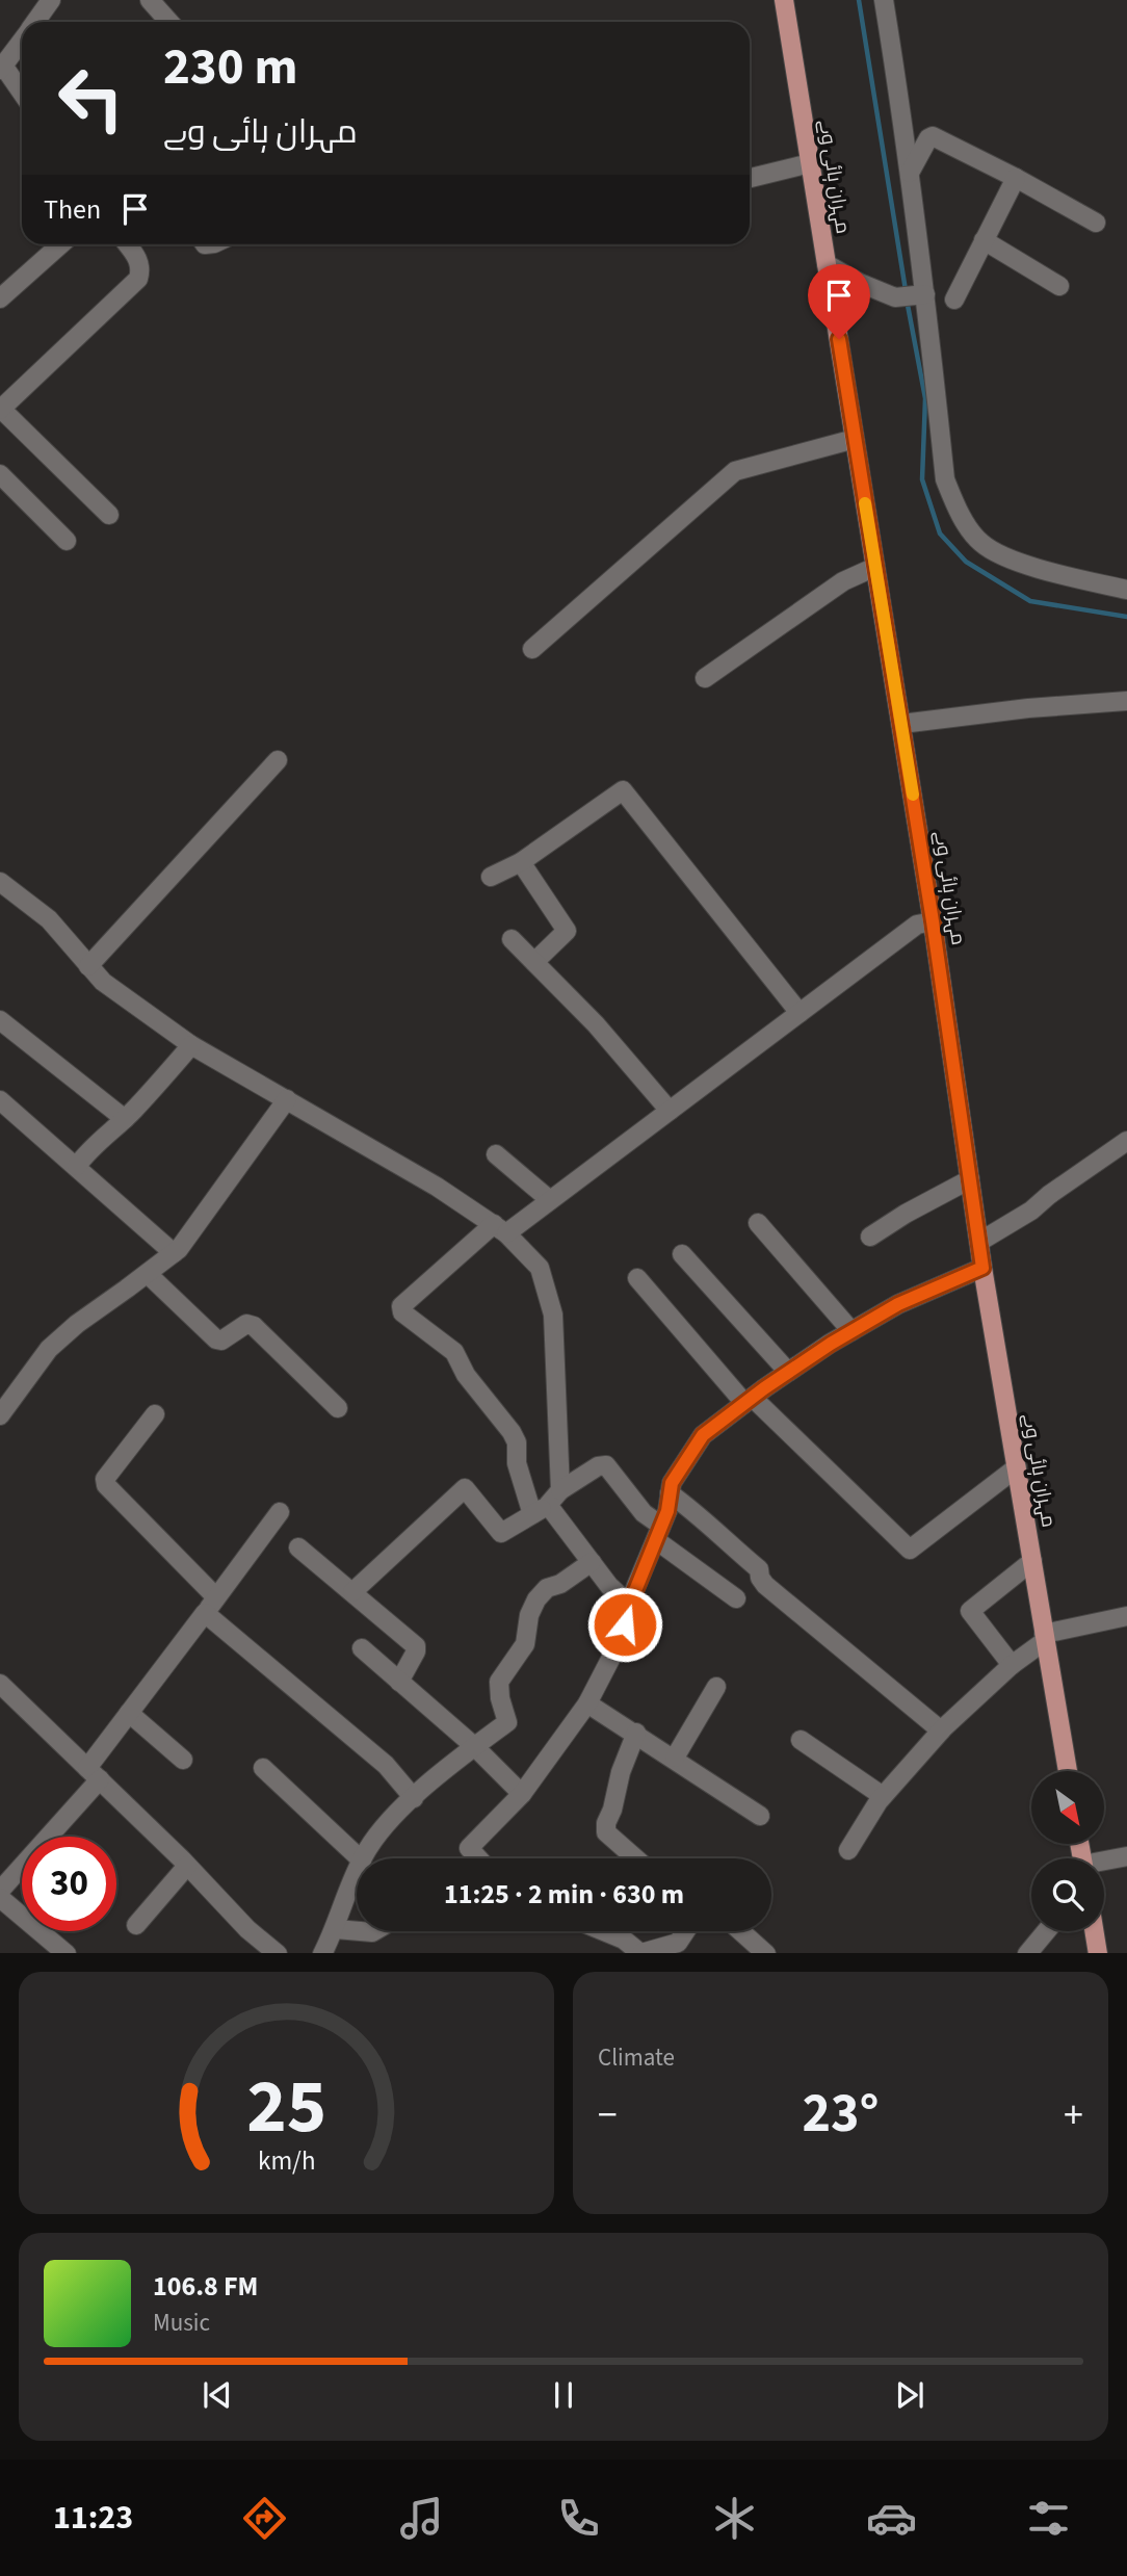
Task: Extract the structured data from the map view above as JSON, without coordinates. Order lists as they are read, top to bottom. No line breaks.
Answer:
{"streets":{"main road":["مہران ہائی وے"]},"north":"bottom right","page":{"turn":["230 m","مہران ہائی وے"],"then":"Then","limit":"30","trip":"11:25 · 2 min · 630 m","tile":"Climate","heat":["−","23°","+"],"song":["106.8 FM","Music"],"tabs":"11:23","gauge":["25","km/h"]}}
